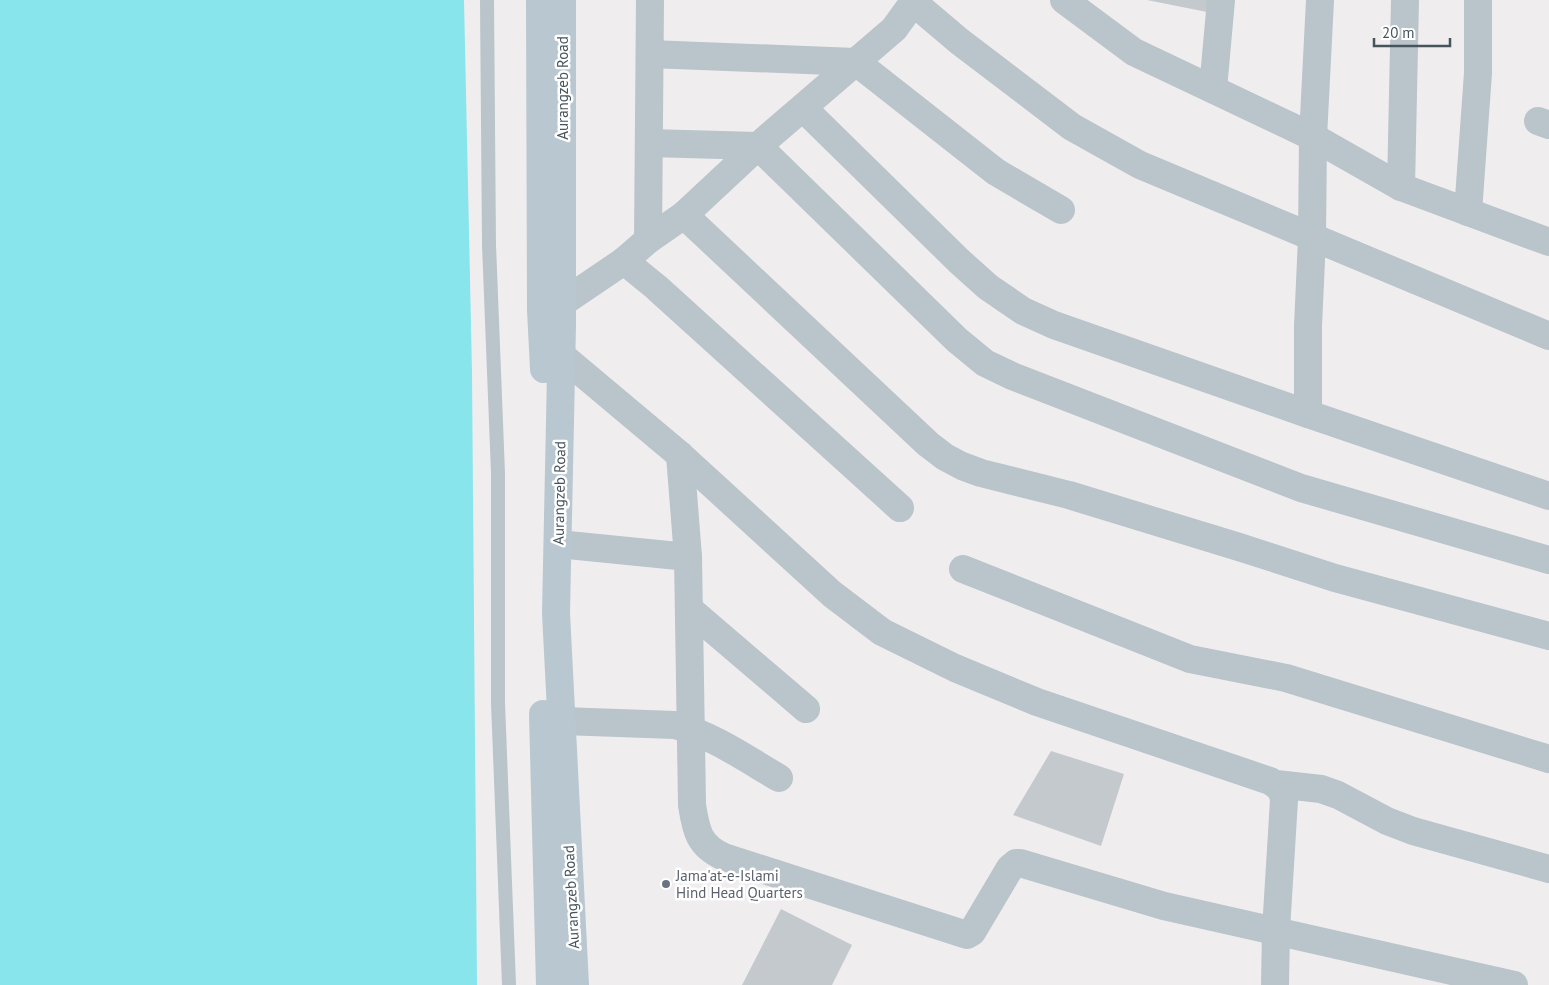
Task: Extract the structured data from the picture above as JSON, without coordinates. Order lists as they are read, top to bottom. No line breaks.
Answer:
{"streets":{"main road":["Aurangzeb Road"]},"places":["Jama'at-e-Islami Hind Head Quarters"],"scale_bar":"20 m"}
